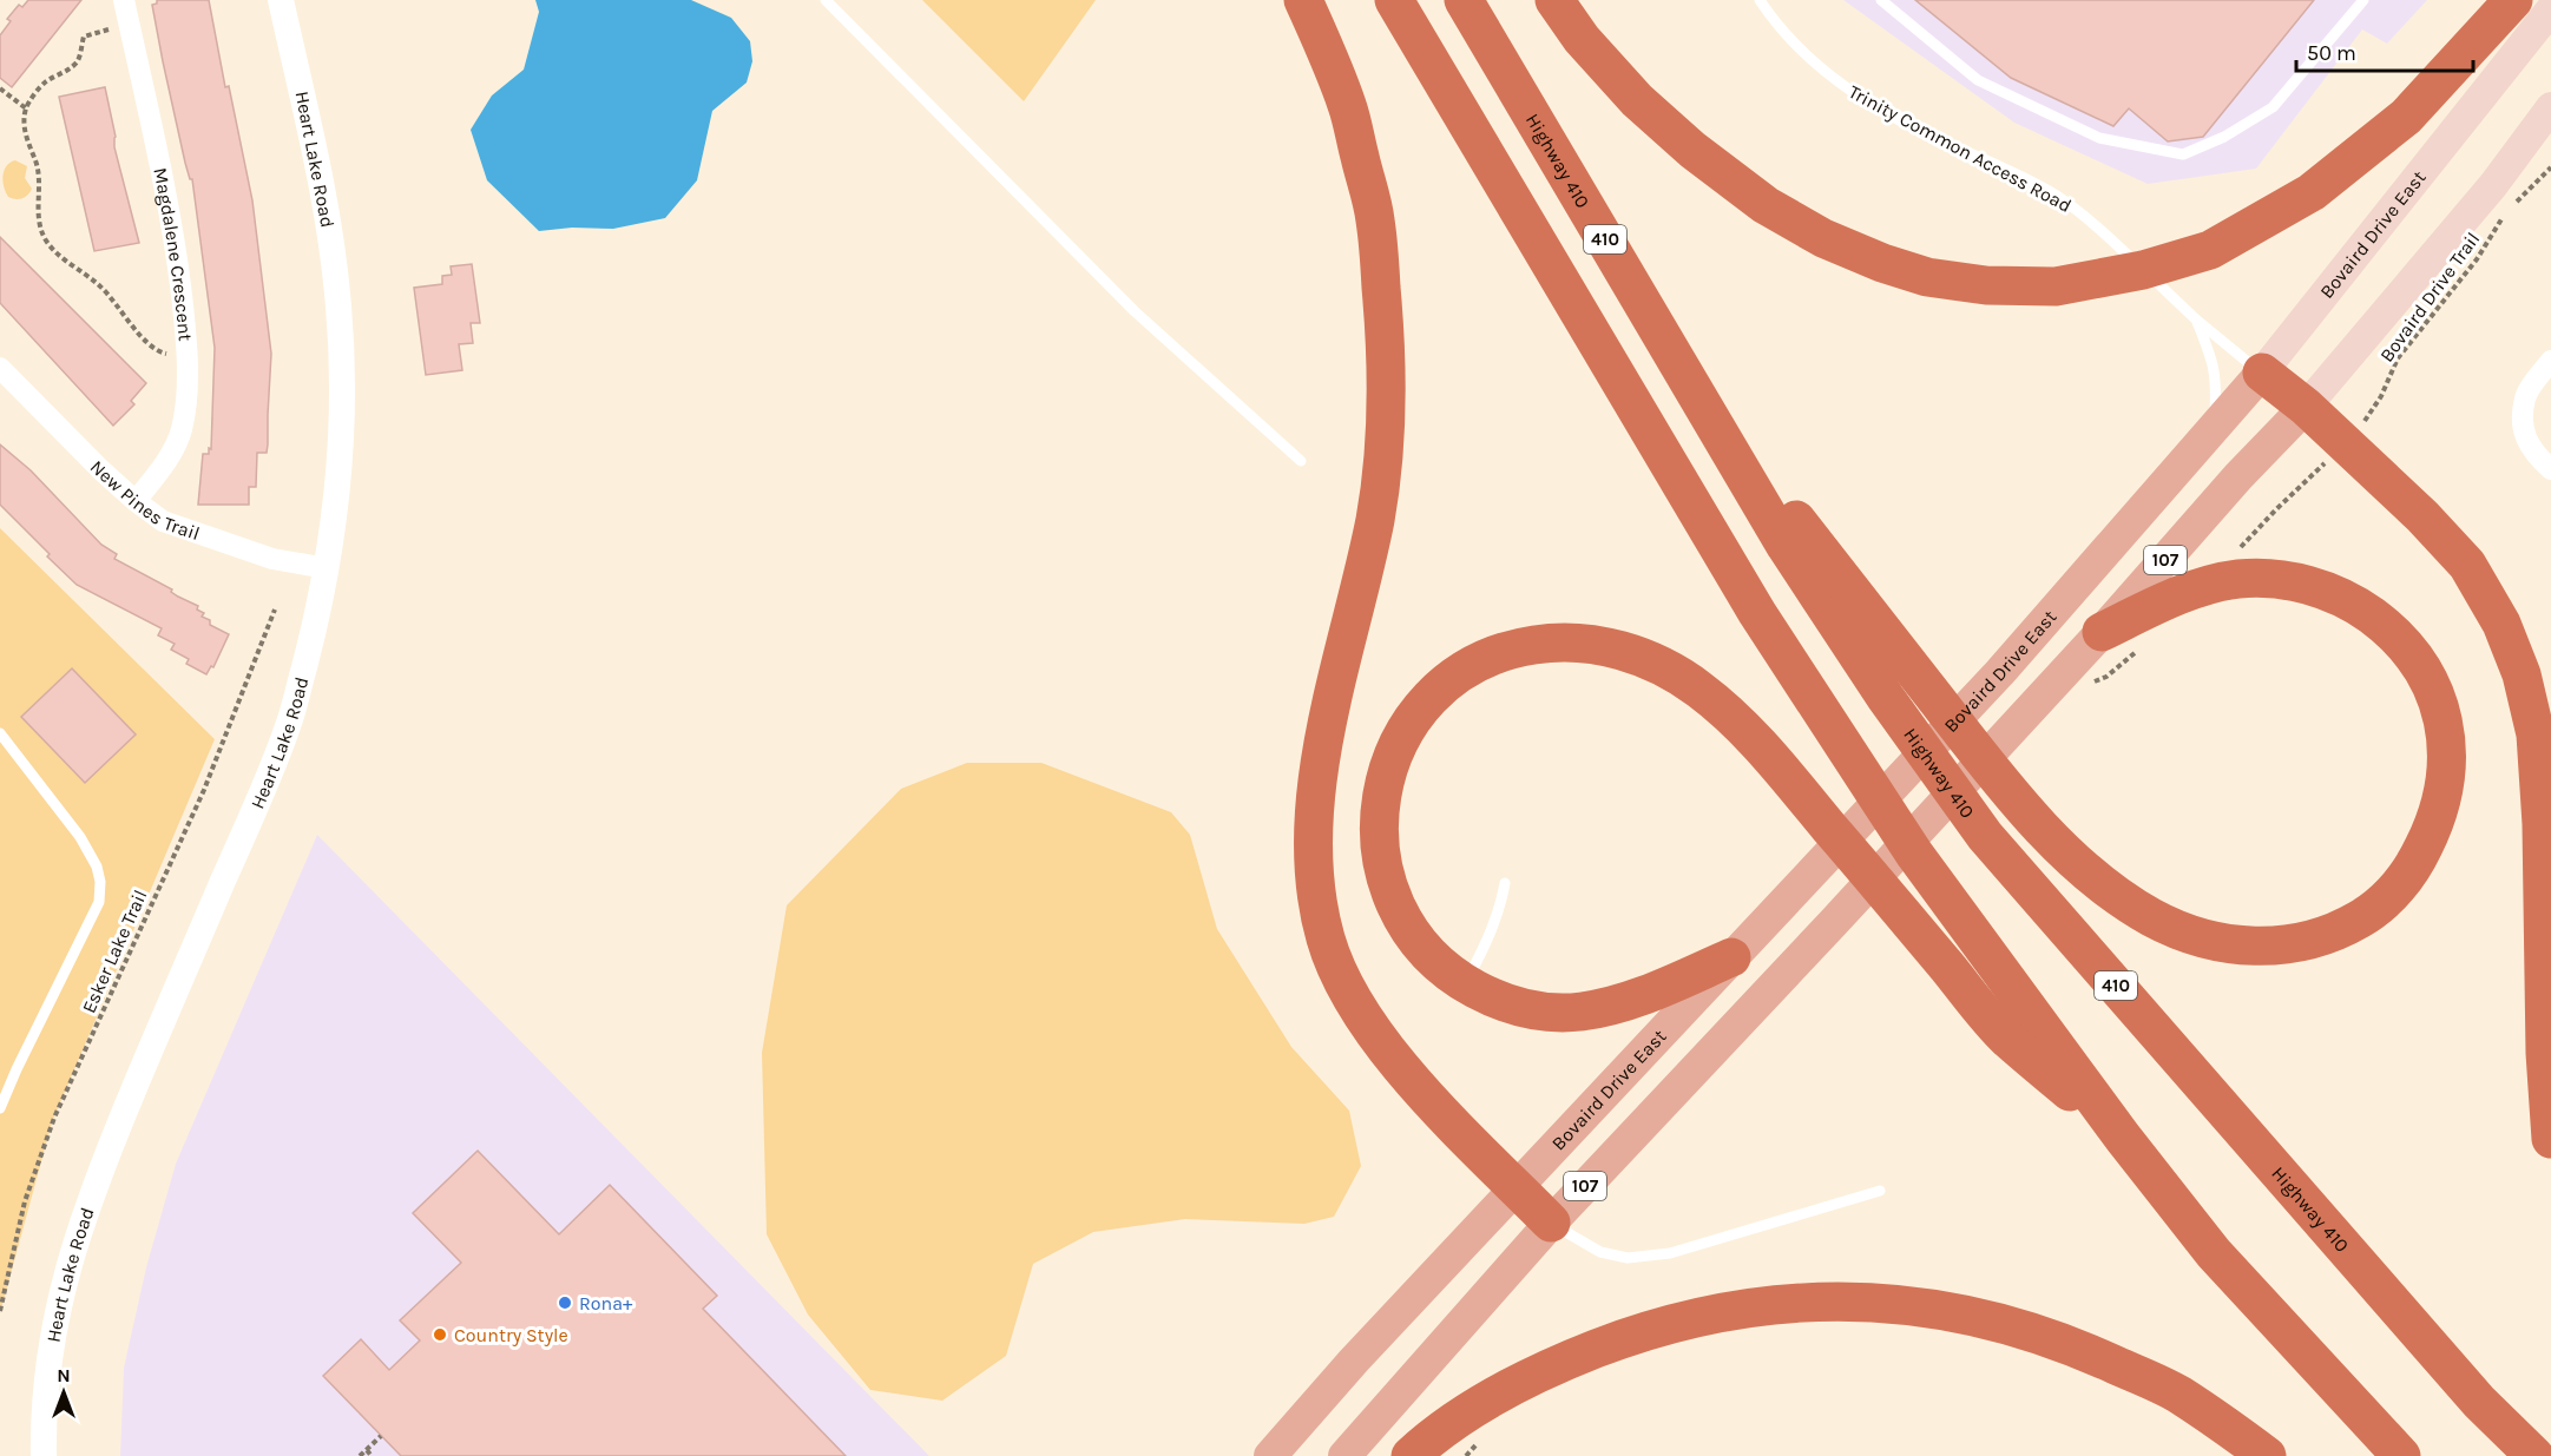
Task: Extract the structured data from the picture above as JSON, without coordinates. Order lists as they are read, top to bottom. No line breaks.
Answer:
{"streets":{"highway":["Highway 410","410"],"main road":["Bovaird Drive East","107"],"street":["Heart Lake Road","Magdalene Crescent","New Pines Trail"],"lane":["Trinity Common Access Road"],"path":["Bovaird Drive Trail","Esker Lake Trail"]},"crossings":[["Trinity Common Access Road","Bovaird Drive East"],["Heart Lake Road","New Pines Trail"],["Magdalene Crescent","New Pines Trail"]],"places":["Rona+","Country Style"],"scale_bar":"50 m","north":"top"}
